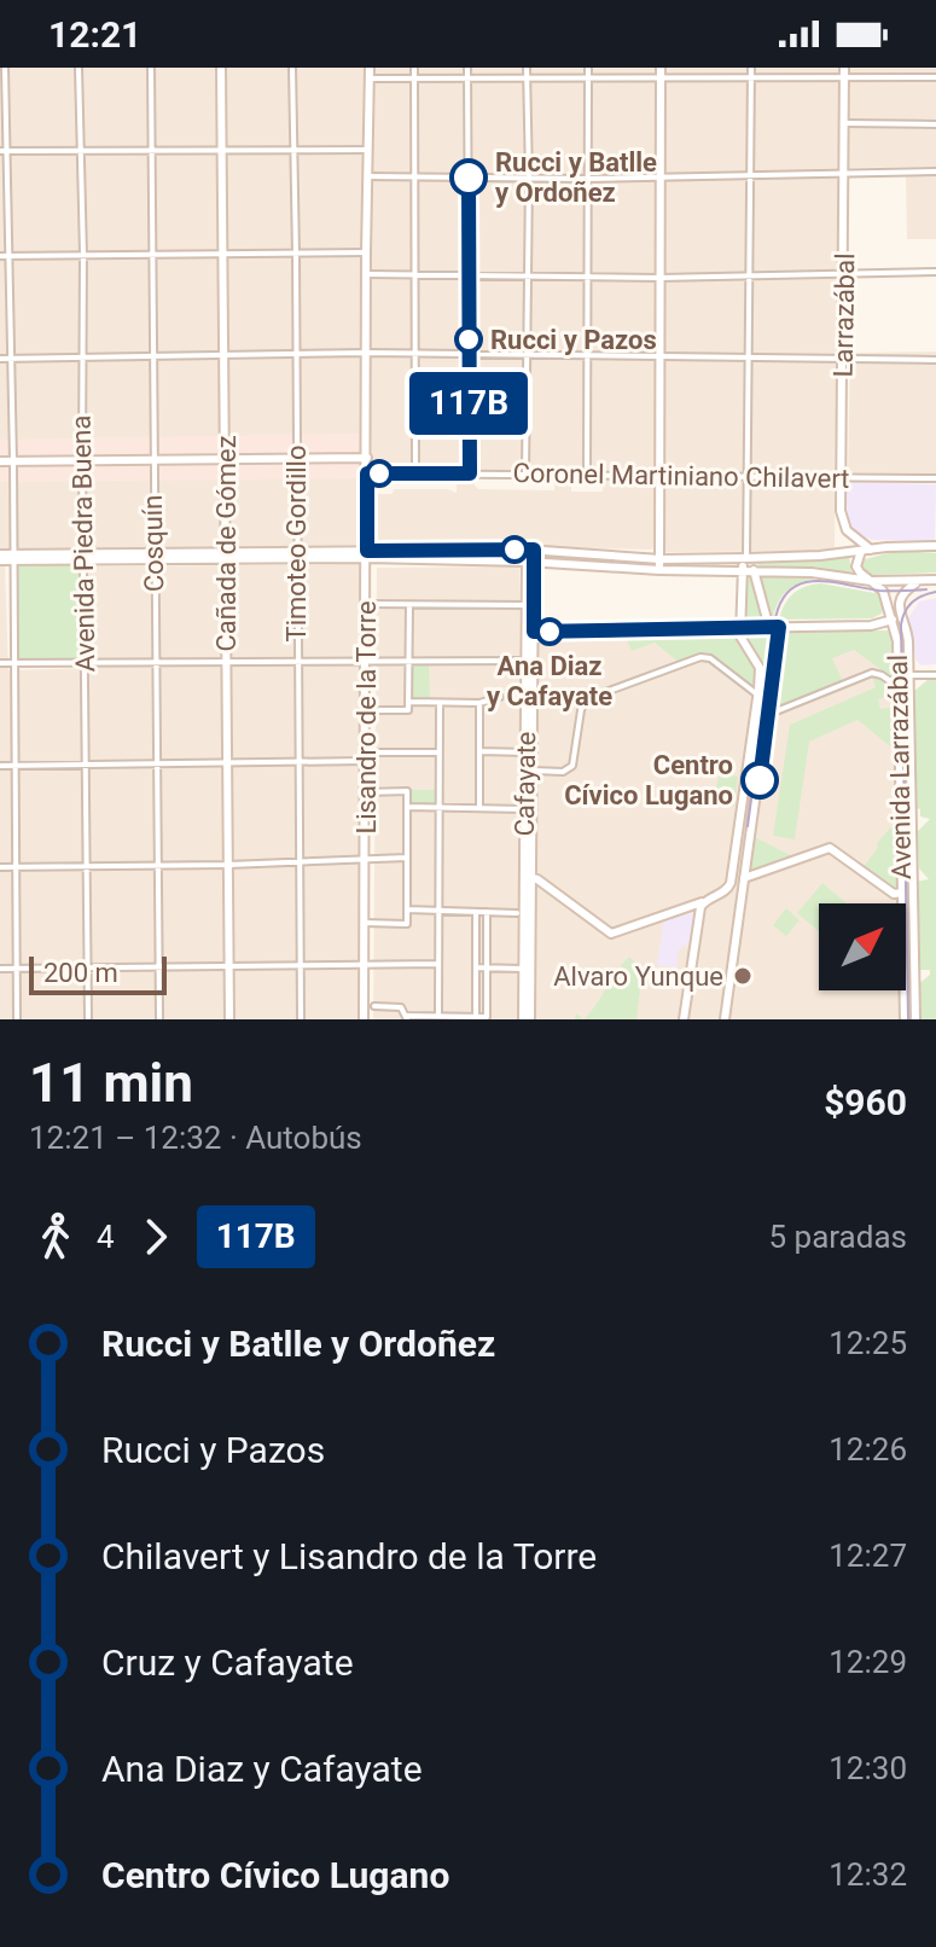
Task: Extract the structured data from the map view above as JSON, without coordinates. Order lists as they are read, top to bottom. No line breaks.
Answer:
{"streets":{"street":["Larrazábal","Coronel Martiniano Chilavert","Avenida Piedra Buena","Cosquín","Cañada de Gómez","Timoteo Gordillo","Lisandro de la Torre","Avenida Larrazábal","Cafayate"]},"crossings":[["Larrazábal","Coronel Martiniano Chilavert"],["Larrazábal","Avenida Larrazábal"],["Coronel Martiniano Chilavert","Lisandro de la Torre"]],"places":["Rucci y Batlle y Ordoñez","Rucci y Pazos","Ana Diaz y Cafayate","Centro Cívico Lugano","Alvaro Yunque"],"lines":["bus line 117B"],"scale_bar":"200 m","north":"top right","page":{"status":"12:21","on_map":"117B","scale":"200 m","heading":["11 min","12:21 – 12:32 · Autobús","$960"],"legs":["4","117B","5 paradas"],"list":[{"name":"Rucci y Batlle y Ordoñez","value":"12:25"},{"name":"Rucci y Pazos","value":"12:26"},{"name":"Chilavert y Lisandro de la Torre","value":"12:27"},{"name":"Cruz y Cafayate","value":"12:29"},{"name":"Ana Diaz y Cafayate","value":"12:30"},{"name":"Centro Cívico Lugano","value":"12:32"}]}}
